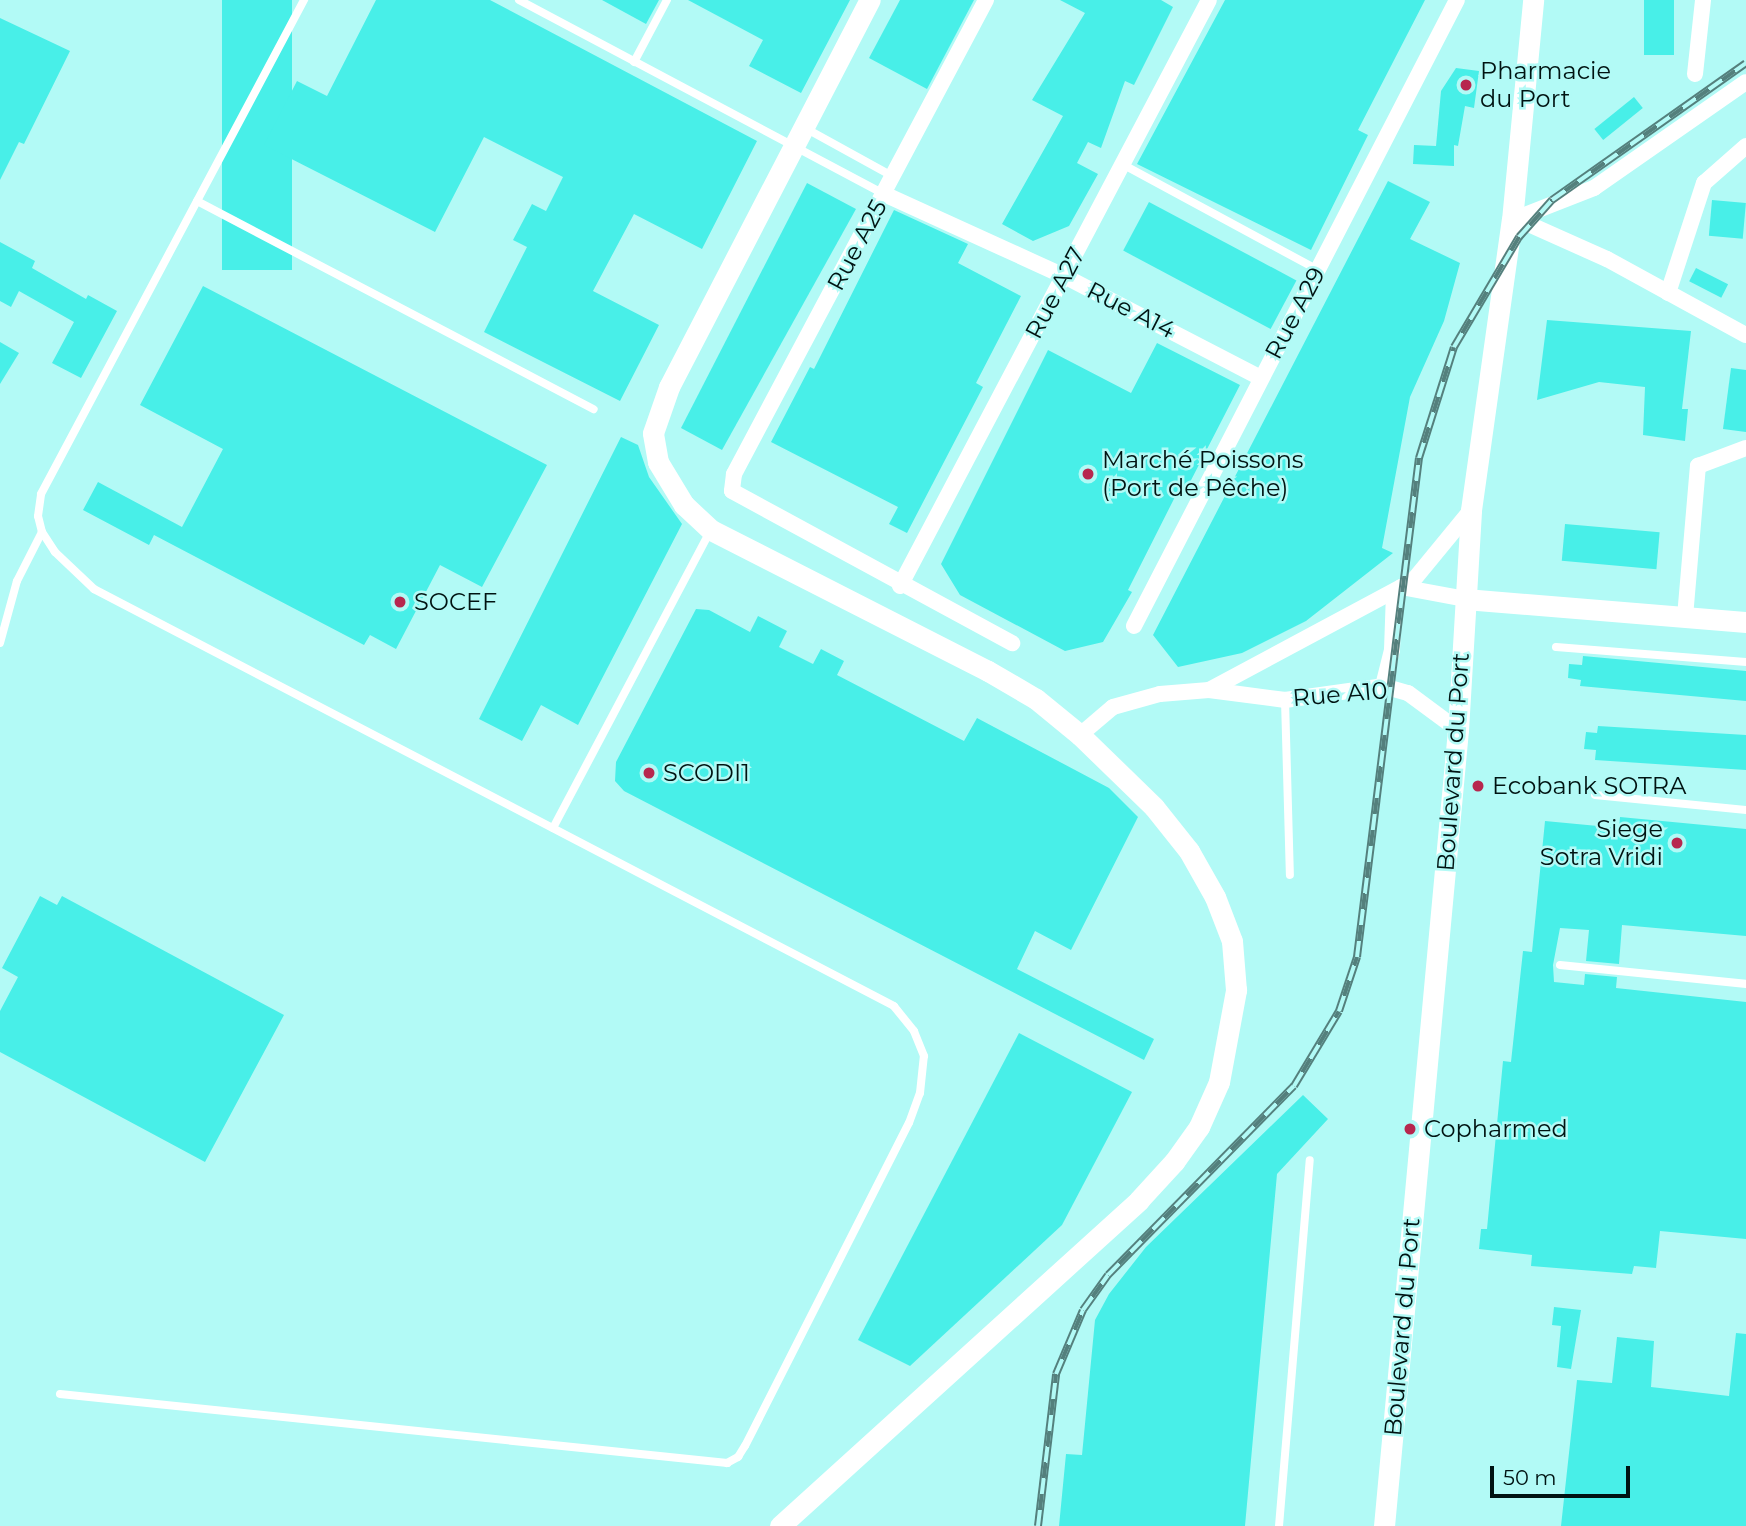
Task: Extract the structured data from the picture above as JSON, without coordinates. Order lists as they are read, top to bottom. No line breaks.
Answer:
{"streets":{"street":["Rue A25","Rue A27","Rue A14","Rue A29","Rue A10","Boulevard du Port"]},"crossings":[["Rue A25","Rue A27"],["Rue A25","Rue A14"],["Rue A27","Rue A14"],["Rue A14","Rue A29"],["Rue A10","Boulevard du Port"]],"places":["Pharmacie du Port","Marché Poissons (Port de Pêche)","SOCEF","SCODI1","Ecobank SOTRA","Siege Sotra Vridi","Copharmed"],"scale_bar":"50 m"}
